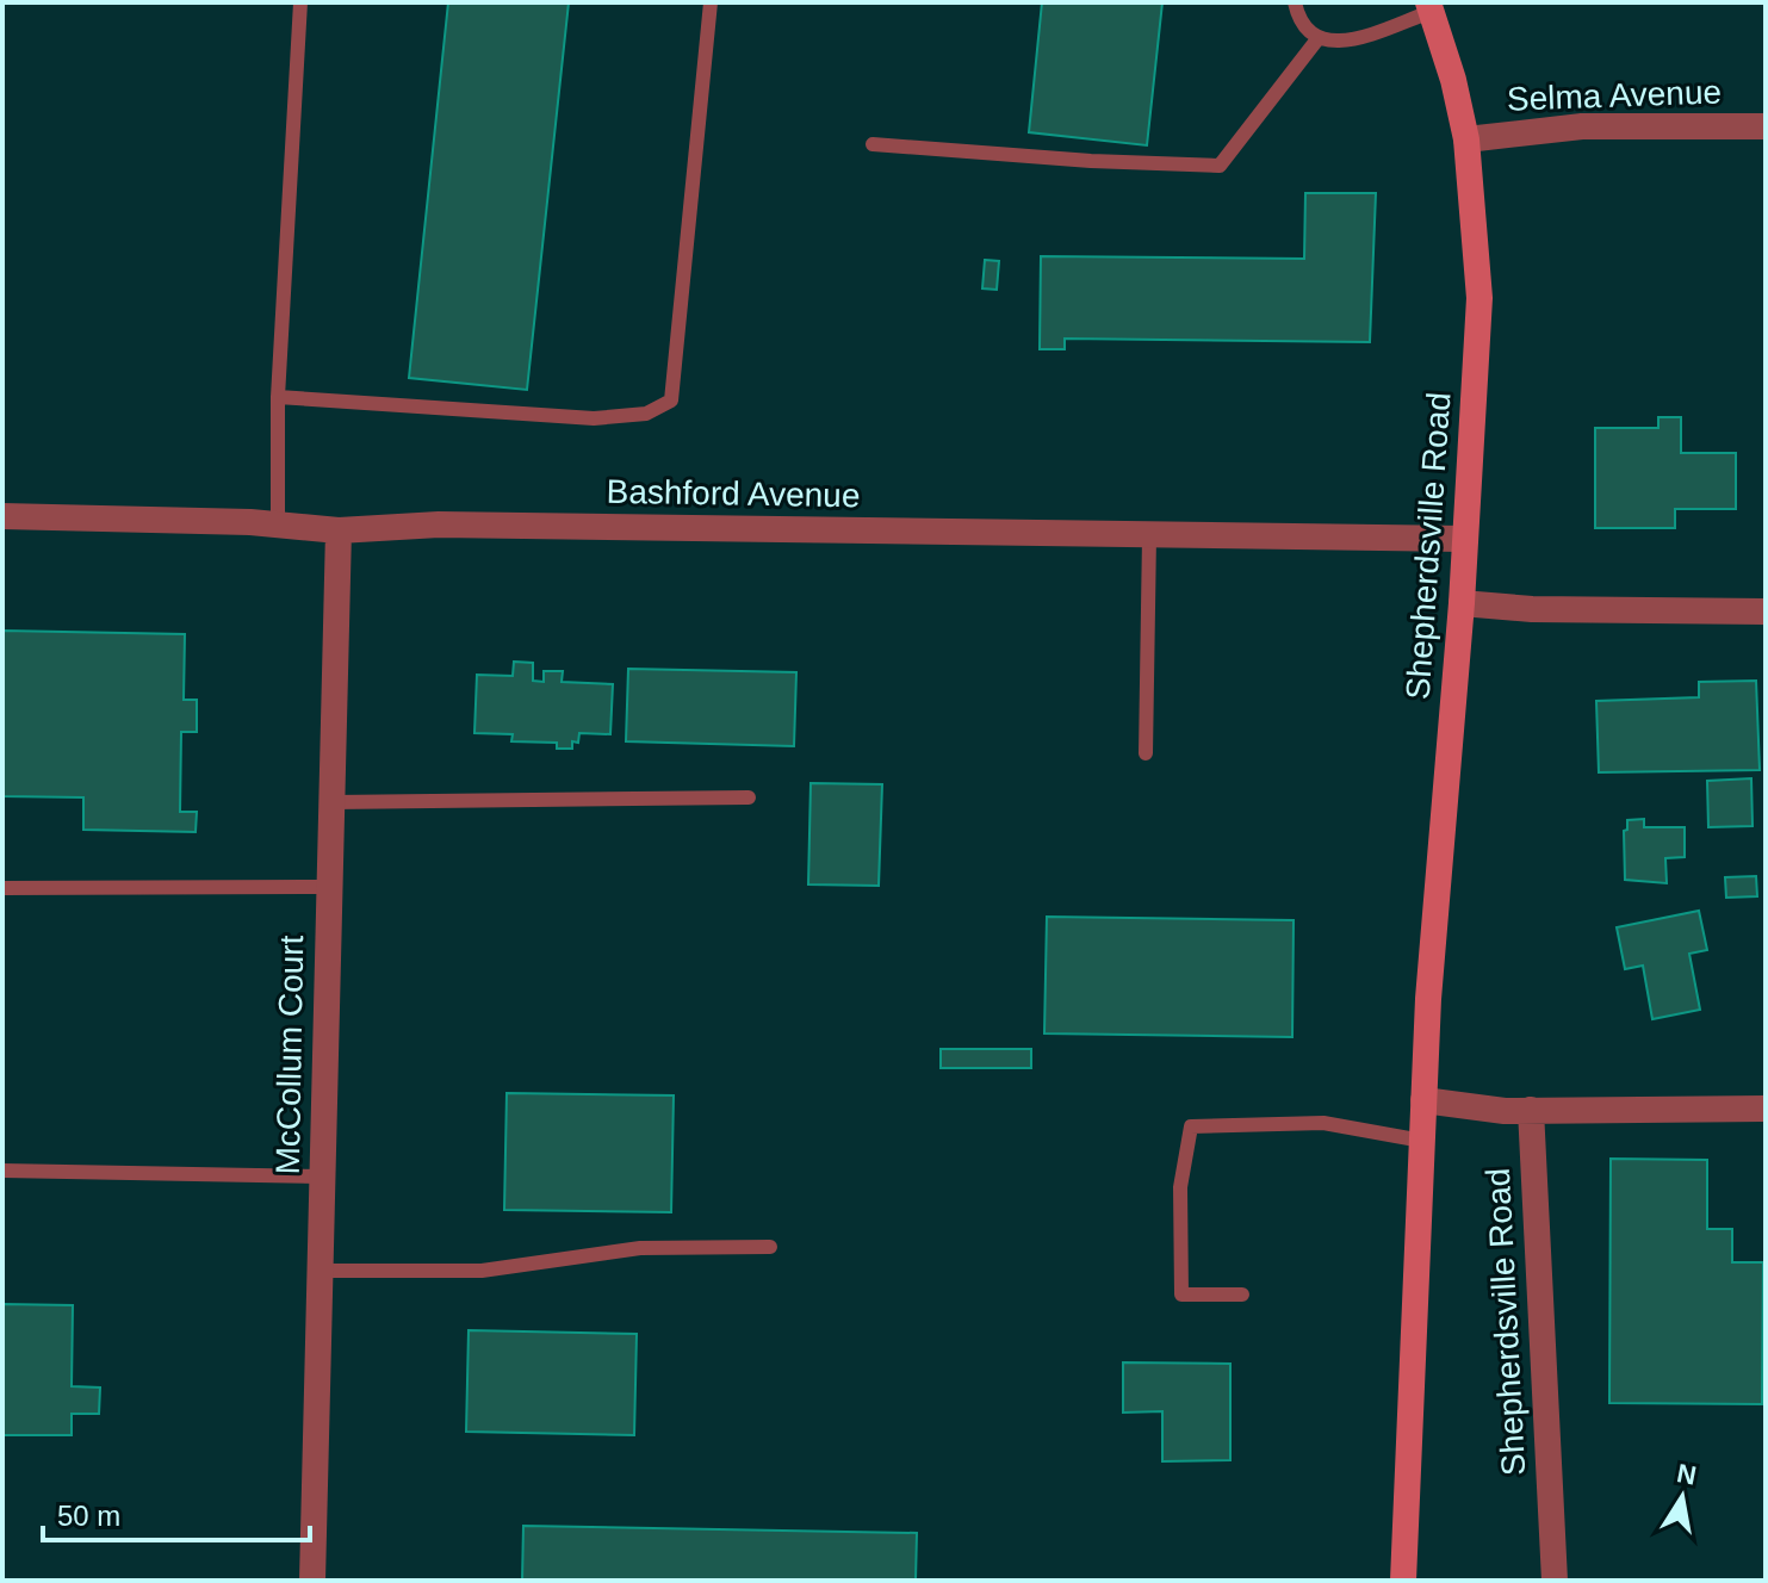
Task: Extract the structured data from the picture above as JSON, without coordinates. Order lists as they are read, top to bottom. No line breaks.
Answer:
{"streets":{"main road":["Shepherdsville Road"],"street":["Selma Avenue","Bashford Avenue","McCollum Court"]},"crossings":[["Selma Avenue","Shepherdsville Road"],["Bashford Avenue","Shepherdsville Road"],["Bashford Avenue","McCollum Court"]],"scale_bar":"50 m","north":"top"}
